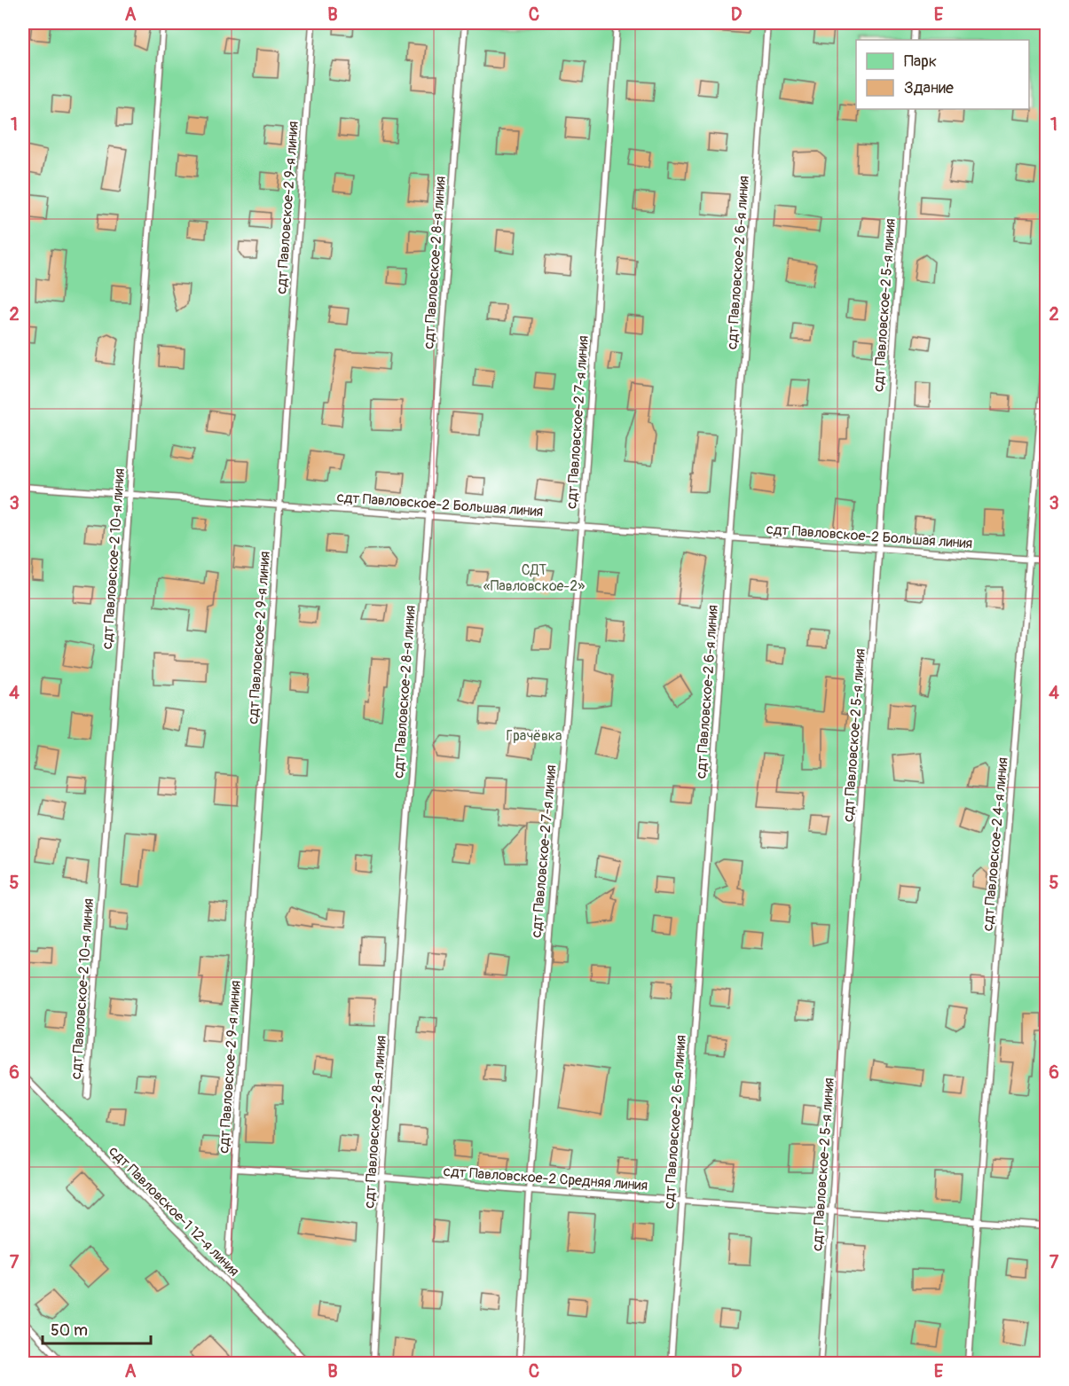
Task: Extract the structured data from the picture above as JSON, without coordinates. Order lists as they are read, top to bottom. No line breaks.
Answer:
{"streets":{"lane":["сдт Павловское-2 9-я линия","сдт Павловское-2 8-я линия","сдт Павловское-2 6-я линия","сдт Павловское-2 5-я линия","сдт Павловское-2 7-я линия","сдт Павловское-2 Большая линия","сдт Павловское-2 10-я линия","сдт Павловское-2 4-я линия","сдт Павловское-2 Средняя линия","сдт Павловское-1 12-я линия"]},"crossings":[["сдт Павловское-2 9-я линия","сдт Павловское-2 Большая линия"],["сдт Павловское-2 9-я линия","сдт Павловское-2 Средняя линия"],["сдт Павловское-2 8-я линия","сдт Павловское-2 Большая линия"],["сдт Павловское-2 8-я линия","сдт Павловское-2 Средняя линия"],["сдт Павловское-2 6-я линия","сдт Павловское-2 Большая линия"],["сдт Павловское-2 6-я линия","сдт Павловское-2 Средняя линия"],["сдт Павловское-2 5-я линия","сдт Павловское-2 Большая линия"],["сдт Павловское-2 5-я линия","сдт Павловское-2 Средняя линия"],["сдт Павловское-2 7-я линия","сдт Павловское-2 Большая линия"],["сдт Павловское-2 7-я линия","сдт Павловское-2 Средняя линия"],["сдт Павловское-2 Большая линия","сдт Павловское-2 10-я линия"],["сдт Павловское-2 Большая линия","сдт Павловское-2 4-я линия"],["сдт Павловское-2 4-я линия","сдт Павловское-2 Средняя линия"]],"parks":["СДТ «Павловское-2»","Грачёвка"],"legend":["Парк","Здание"],"scale_bar":"50 m","grid":{"columns":["A","B","C","D","E"],"rows":["1","2","3","4","5","6","7"]}}
